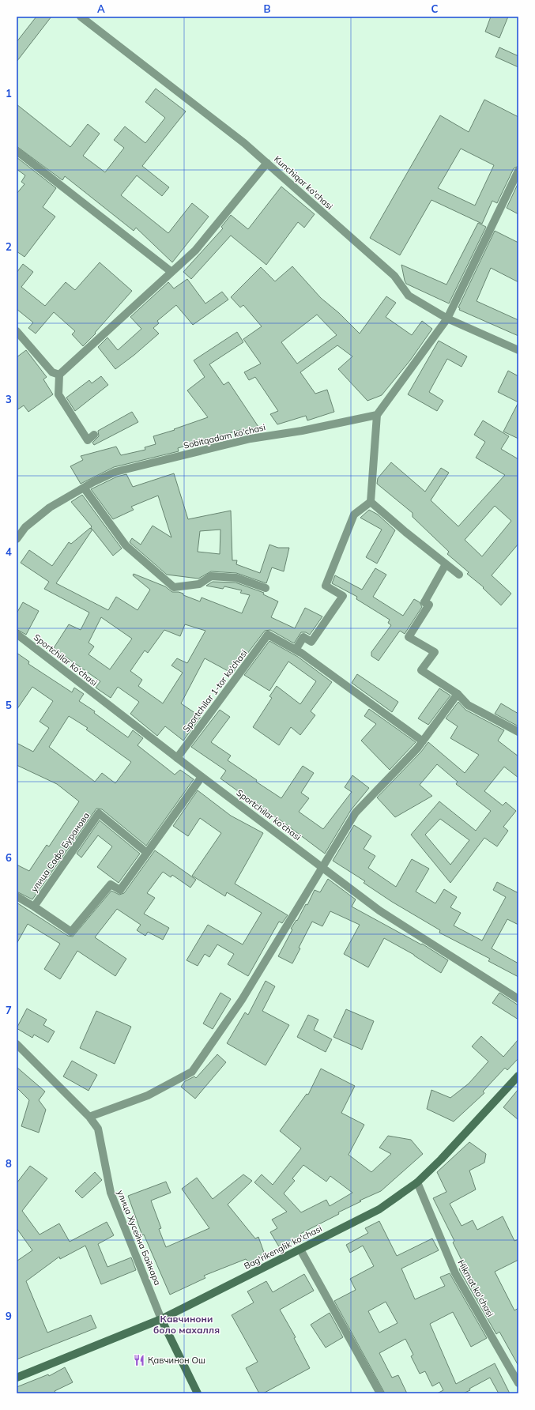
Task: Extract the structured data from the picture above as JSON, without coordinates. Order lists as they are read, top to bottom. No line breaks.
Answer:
{"streets":{"main road":["Bag'rikenglik ko'chasi"],"street":["Kunchiqar ko'chasi","Sobitqadam ko'chasi","Sportchilar ko‘chasi","Sportchilar 1-tor ko‘chasi","улица Сафо Буранова","улица Хусейна Байкара","Hikmat ko'chasi"]},"crossings":[["Sportchilar ko‘chasi","Sportchilar 1-tor ko‘chasi"],["Sportchilar ko‘chasi","улица Сафо Буранова"],["улица Хусейна Байкара","Bag'rikenglik ko'chasi"],["Bag'rikenglik ko'chasi","Hikmat ko'chasi"]],"districts":["Кавчинони боло махалля"],"places":{"restaurant":["Қавчинон Ош"]},"grid":{"columns":["A","B","C"],"rows":["1","2","3","4","5","6","7","8","9"]}}
